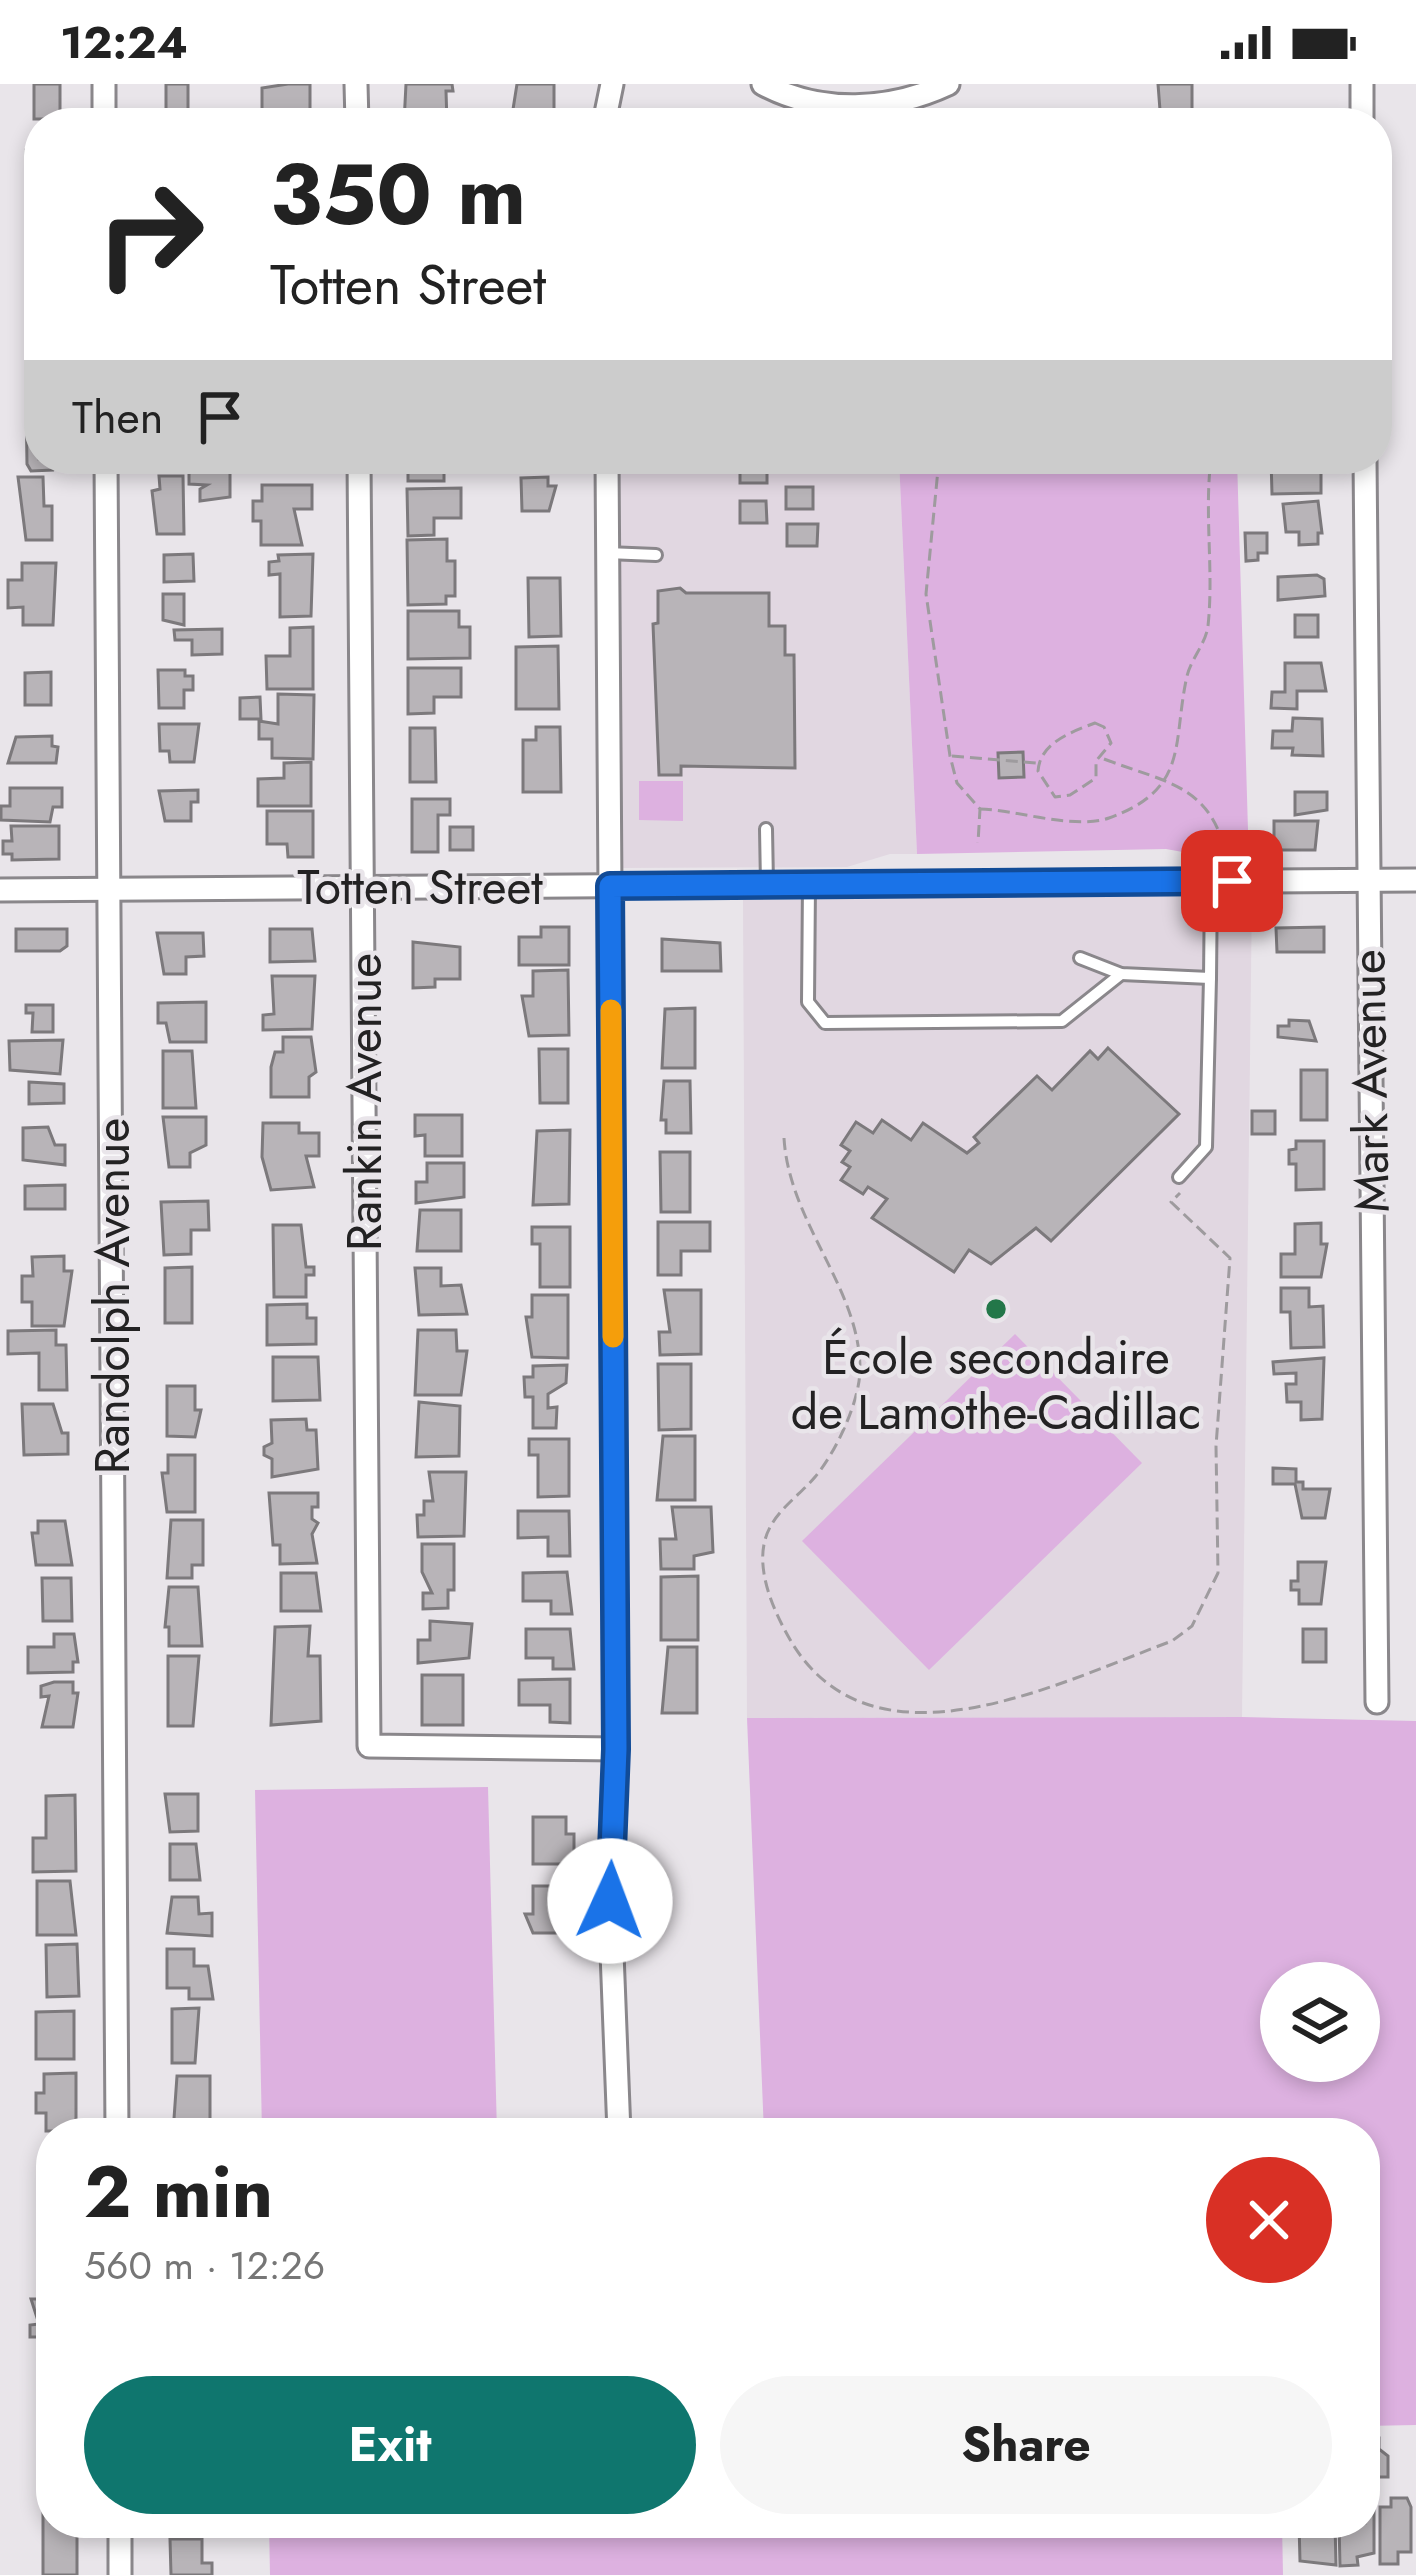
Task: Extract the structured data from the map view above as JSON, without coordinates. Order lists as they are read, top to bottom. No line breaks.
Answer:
{"streets":{"street":["Totten Street","Mark Avenue","Rankin Avenue","Randolph Avenue"]},"crossings":[["Totten Street","Mark Avenue"],["Totten Street","Rankin Avenue"],["Totten Street","Randolph Avenue"]],"places":["École secondaire de Lamothe-Cadillac"],"page":{"status":"12:24","turn":["350 m","Totten Street"],"then":"Then","heading":["2 min","560 m · 12:26"],"buttons":["Exit","Share"]}}
